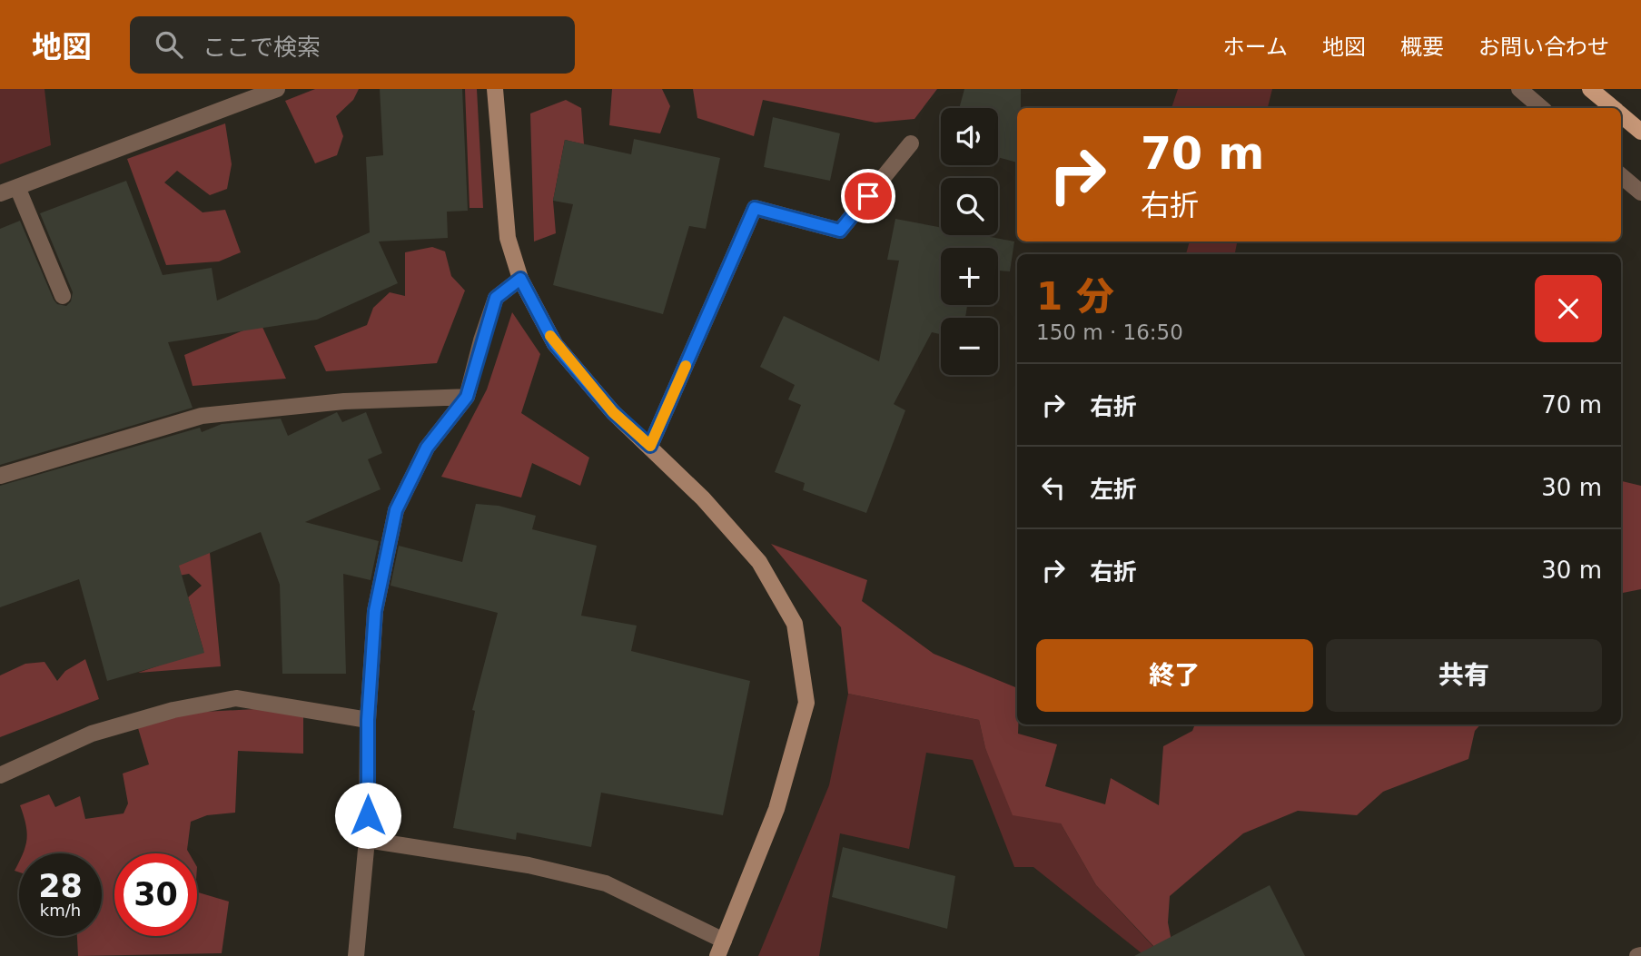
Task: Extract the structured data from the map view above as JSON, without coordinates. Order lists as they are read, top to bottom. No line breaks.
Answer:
{"page":{"header":"地図","search":"ここで検索","nav":["ホーム","地図","概要","お問い合わせ"],"map_buttons":["+","−"],"turn":["70 m","右折"],"heading":["1 分","150 m · 16:50"],"list":[{"name":"右折","value":"70 m"},{"name":"左折","value":"30 m"},{"name":"右折","value":"30 m"}],"buttons":["終了","共有"],"speed":"28 km/h","limit":"30"}}
